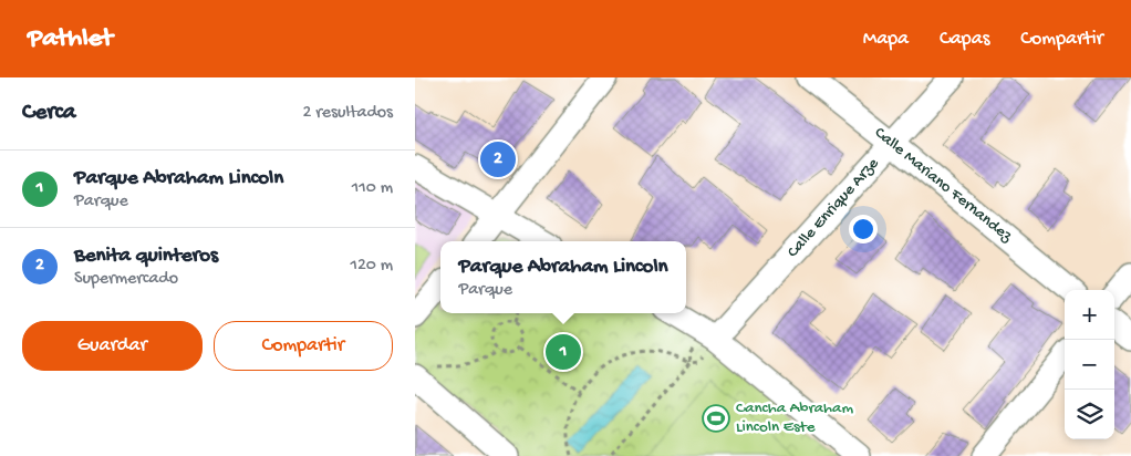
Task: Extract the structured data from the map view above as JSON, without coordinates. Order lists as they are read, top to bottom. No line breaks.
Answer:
{"streets":{"street":["Calle Mariano Fernandez","Calle Enrique Arze"]},"crossings":[["Calle Mariano Fernandez","Calle Enrique Arze"]],"places":{"sports":["Cancha Abraham Lincoln Este"]},"page":{"header":"Pathlet","nav":["Mapa","Capas","Compartir"],"heading":["Cerca","2 resultados"],"pins":["2","1"],"list":[{"mark":"1","name":"Parque Abraham Lincoln","note":"Parque","value":"110 m"},{"mark":"2","name":"Benita quinteros","note":"Supermercado","value":"120 m"}],"popup":["Parque Abraham Lincoln","Parque"],"map_buttons":["+","−"],"buttons":["Guardar","Compartir"]}}
